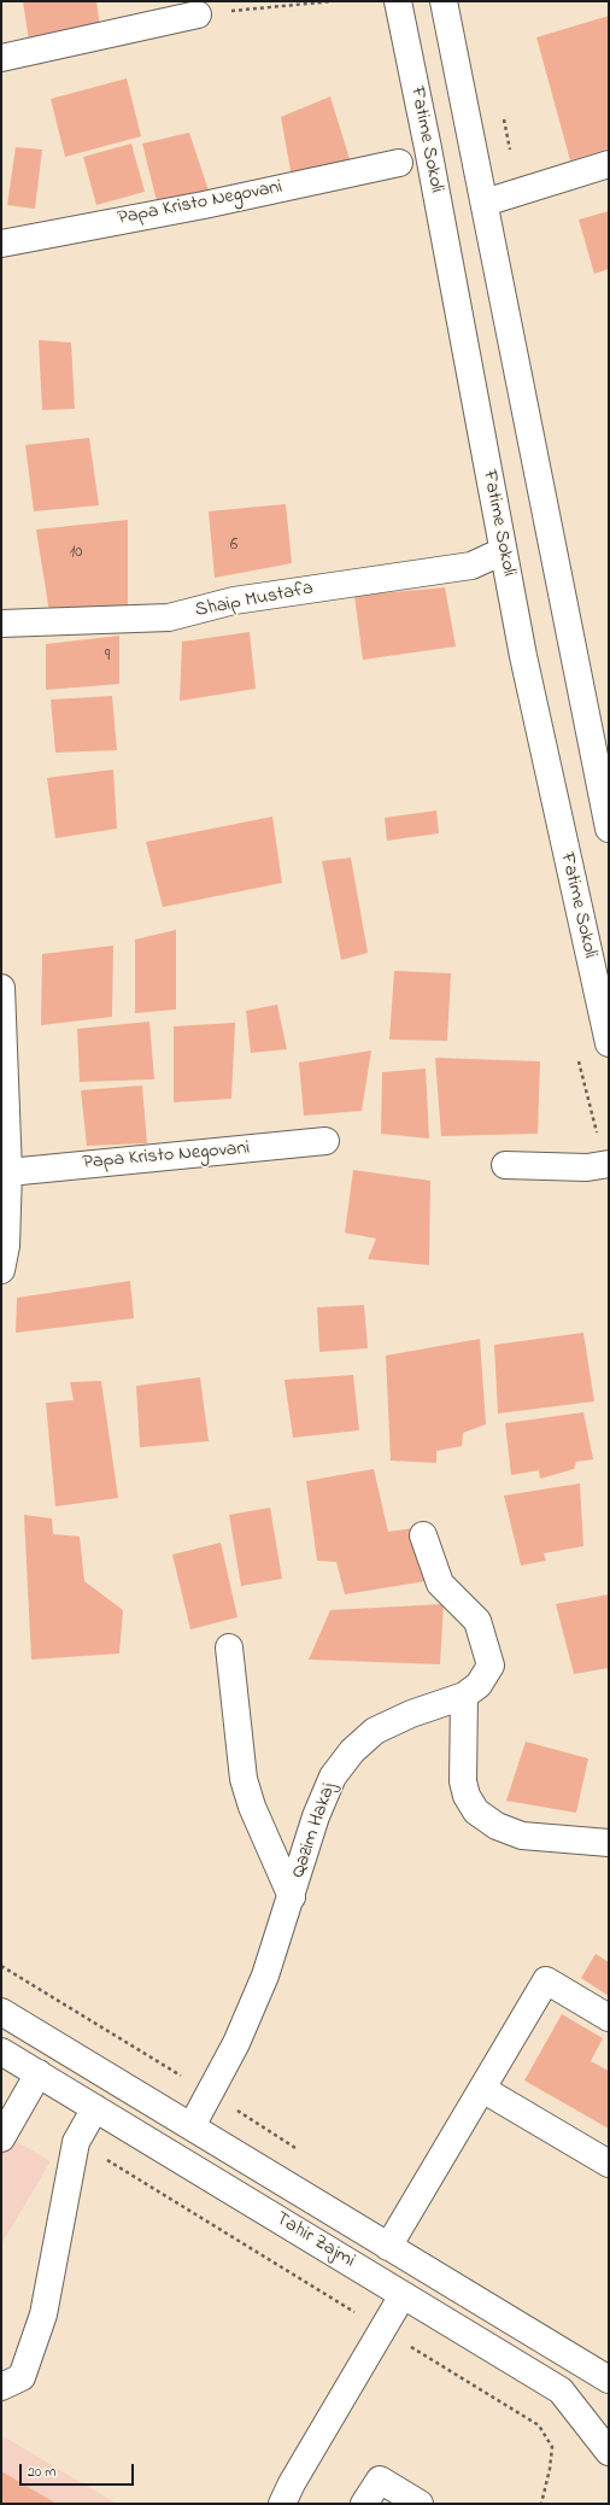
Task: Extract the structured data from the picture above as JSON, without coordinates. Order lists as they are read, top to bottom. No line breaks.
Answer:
{"streets":{"street":["Fatime Sokoli","Papa Kristo Negovani","Shaip Mustafa","Qazim Hakaj","Tahir Zajmi"]},"crossings":[["Fatime Sokoli","Shaip Mustafa"],["Qazim Hakaj","Tahir Zajmi"]],"house_numbers":["6","10","9"],"scale_bar":"20 m"}
